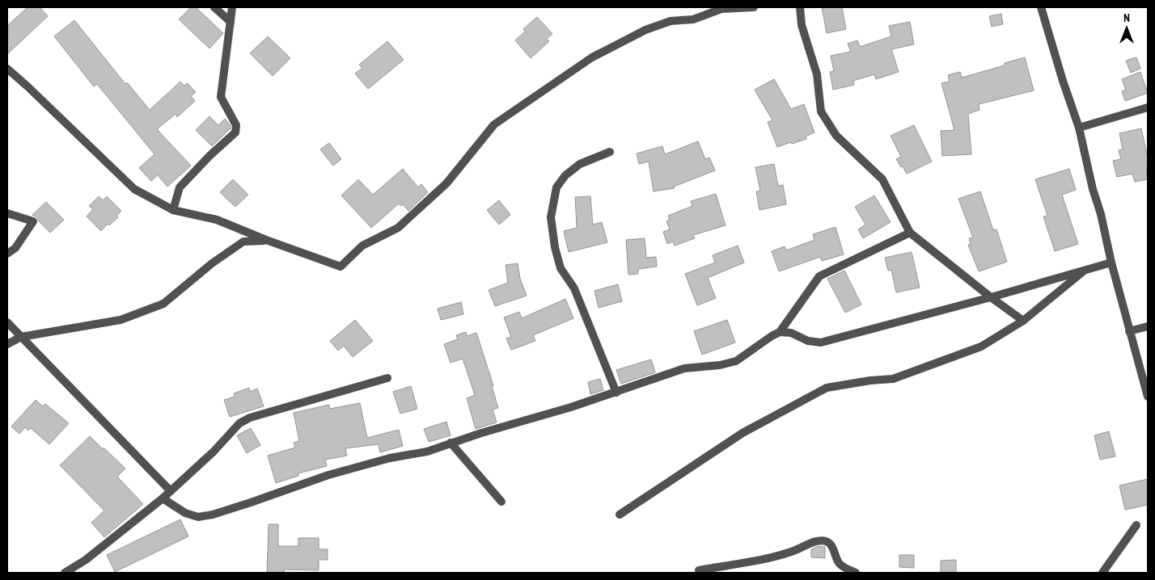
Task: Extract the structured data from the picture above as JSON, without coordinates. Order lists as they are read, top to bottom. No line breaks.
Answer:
{"north":"top"}
